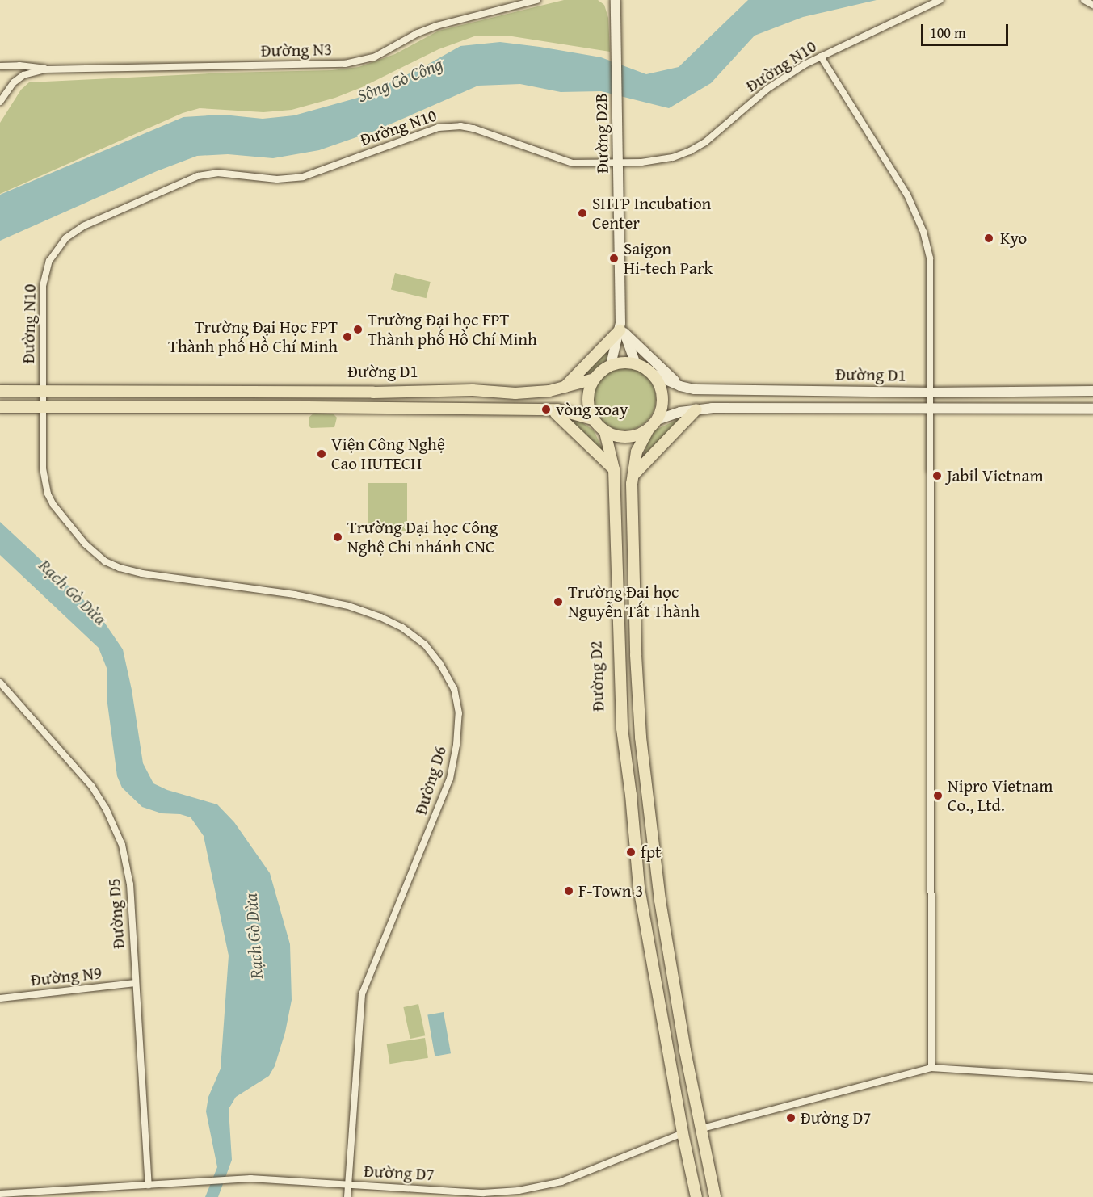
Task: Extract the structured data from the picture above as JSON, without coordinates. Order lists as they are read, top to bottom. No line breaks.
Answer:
{"streets":{"main road":["Đường D1","Đường D2"],"street":["Đường N3","Đường N10","Đường D2B","Đường D6","Đường D5","Đường N9","Đường D7"]},"crossings":[["Đường N10","Đường D2B"],["Đường N10","Đường D1"],["Đường N10","Đường D6"],["Đường D2B","Đường D1"],["Đường D2B","Đường D2"],["Đường D1","Đường D2"],["Đường D2","Đường D7"],["Đường D6","Đường D7"],["Đường D5","Đường N9"],["Đường D5","Đường D7"]],"water":["Sông Gò Công","Rạch Gò Dừa"],"places":["SHTP Incubation Center","Kyo","Saigon Hi-tech Park","Trường Đại học FPT Thành phố Hồ Chí Minh","Trường Đại Học FPT Thành phố Hồ Chí Minh","vòng xoay","Viện Công Nghệ Cao HUTECH","Jabil Vietnam","Trường Đại học Công Nghệ Chi nhánh CNC","Trường Đại học Nguyễn Tất Thành","Nipro Vietnam Co., Ltd.","fpt","F-Town 3","Đường D7"],"scale_bar":"100 m"}
